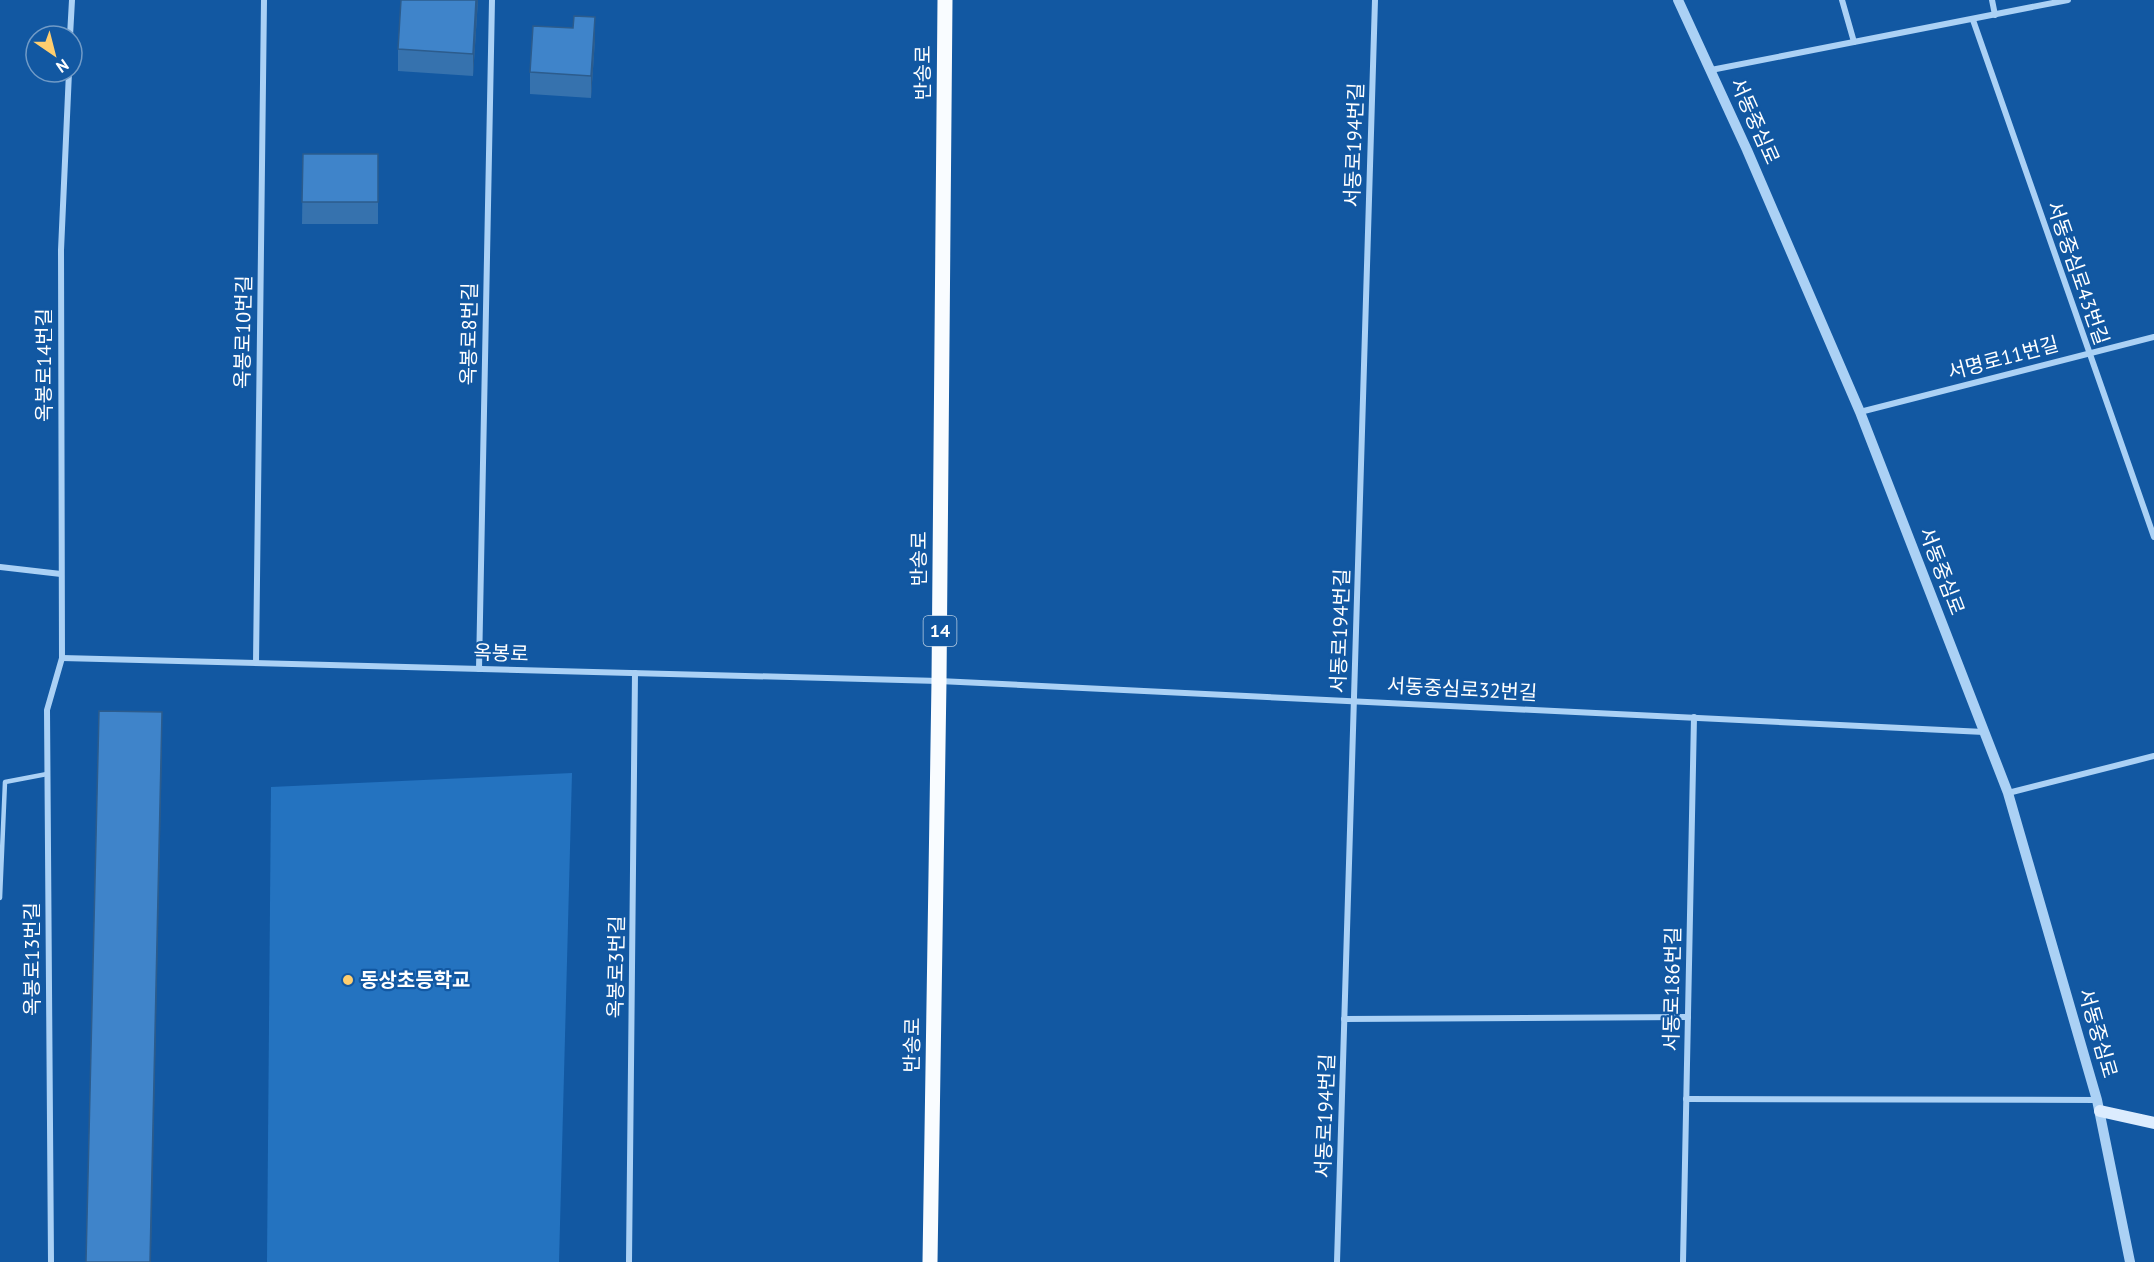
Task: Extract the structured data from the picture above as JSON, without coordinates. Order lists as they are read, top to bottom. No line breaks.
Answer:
{"streets":{"main road":["반송로","서동중심로","14"],"street":["서동로194번길","서동중심로43번길","옥봉로10번길","옥봉로8번길","서명로11번길","옥봉로14번길","옥봉로","서동중심로32번길","옥봉로13번길","옥봉로3번길","서동로186번길"]},"crossings":[["반송로","옥봉로"],["반송로","서동중심로32번길"],["서동중심로","서동중심로43번길"],["서동중심로","서명로11번길"],["서동중심로","서동중심로32번길"],["서동중심로","서동로186번길"],["서동로194번길","서동중심로32번길"],["서동중심로43번길","서명로11번길"],["옥봉로10번길","옥봉로"],["옥봉로8번길","옥봉로"],["옥봉로14번길","옥봉로"],["옥봉로14번길","옥봉로13번길"],["옥봉로","서동중심로32번길"],["옥봉로","옥봉로13번길"],["옥봉로","옥봉로3번길"],["서동중심로32번길","서동로186번길"]],"places":["동상초등학교"],"north":"bottom right"}
